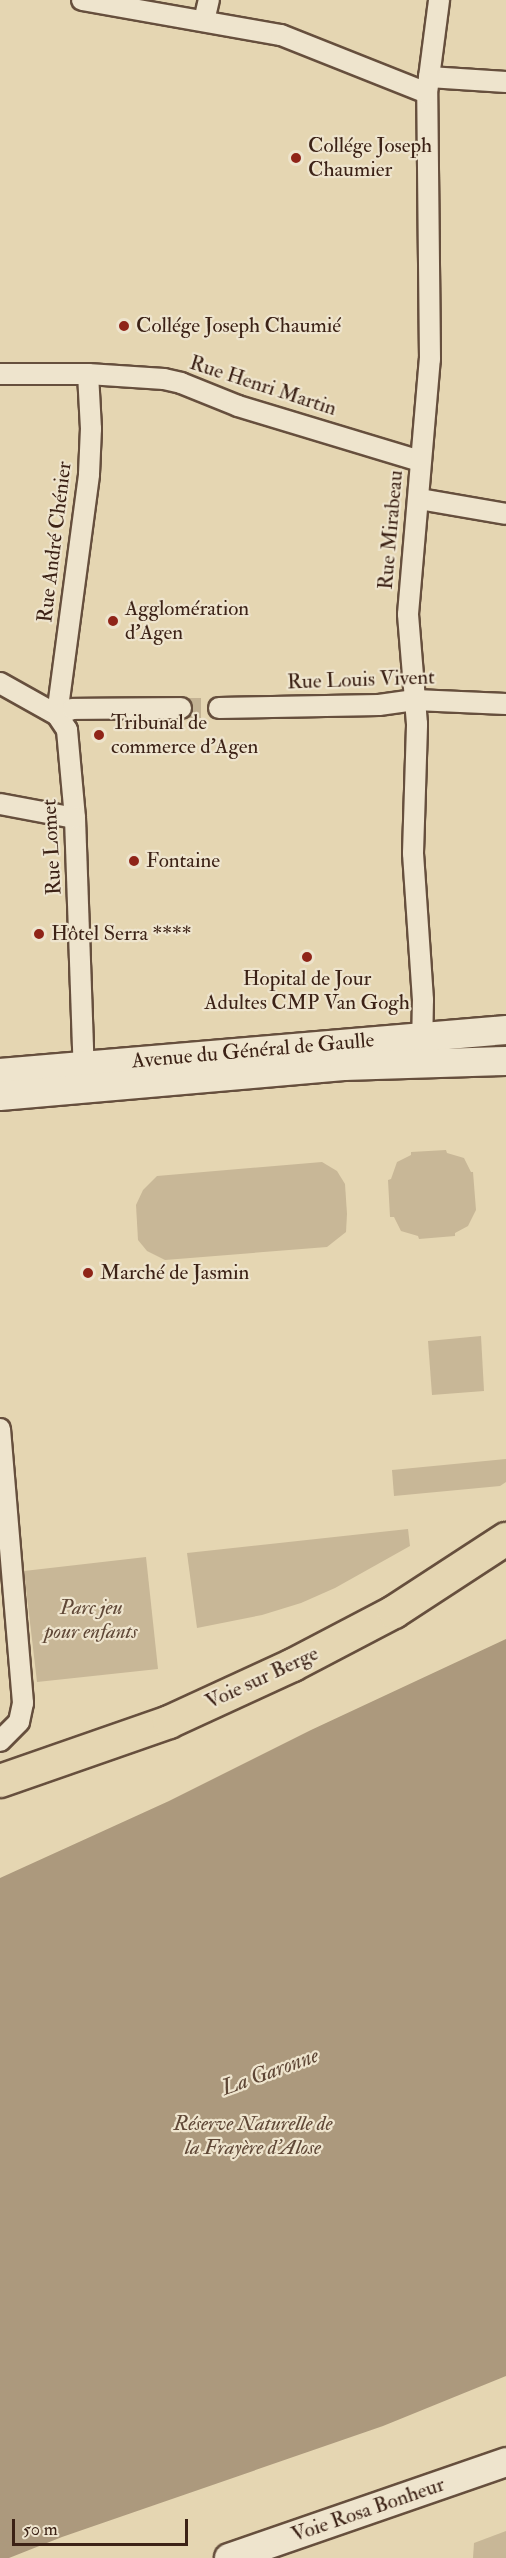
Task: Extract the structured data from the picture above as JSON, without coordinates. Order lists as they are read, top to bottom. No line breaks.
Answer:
{"streets":{"main road":["Avenue du Général de Gaulle","Voie sur Berge","Voie Rosa Bonheur"],"street":["Rue Henri Martin","Rue Mirabeau","Rue André Chénier","Rue Louis Vivent","Rue Lomet"]},"crossings":[["Rue Henri Martin","Rue Mirabeau"],["Rue Henri Martin","Rue André Chénier"],["Rue Mirabeau","Rue Louis Vivent"],["Rue Mirabeau","Avenue du Général de Gaulle"],["Rue André Chénier","Rue Lomet"],["Rue Lomet","Avenue du Général de Gaulle"]],"water":["La Garonne"],"parks":["Parc jeu pour enfants","Réserve Naturelle de la Frayère d'Alose"],"places":["Collége Joseph Chaumier","Collége Joseph Chaumié","Agglomération d'Agen","Tribunal de commerce d'Agen","Fontaine","Hôtel Serra ****","Hopital de Jour Adultes CMP Van Gogh","Marché de Jasmin"],"scale_bar":"50 m"}
